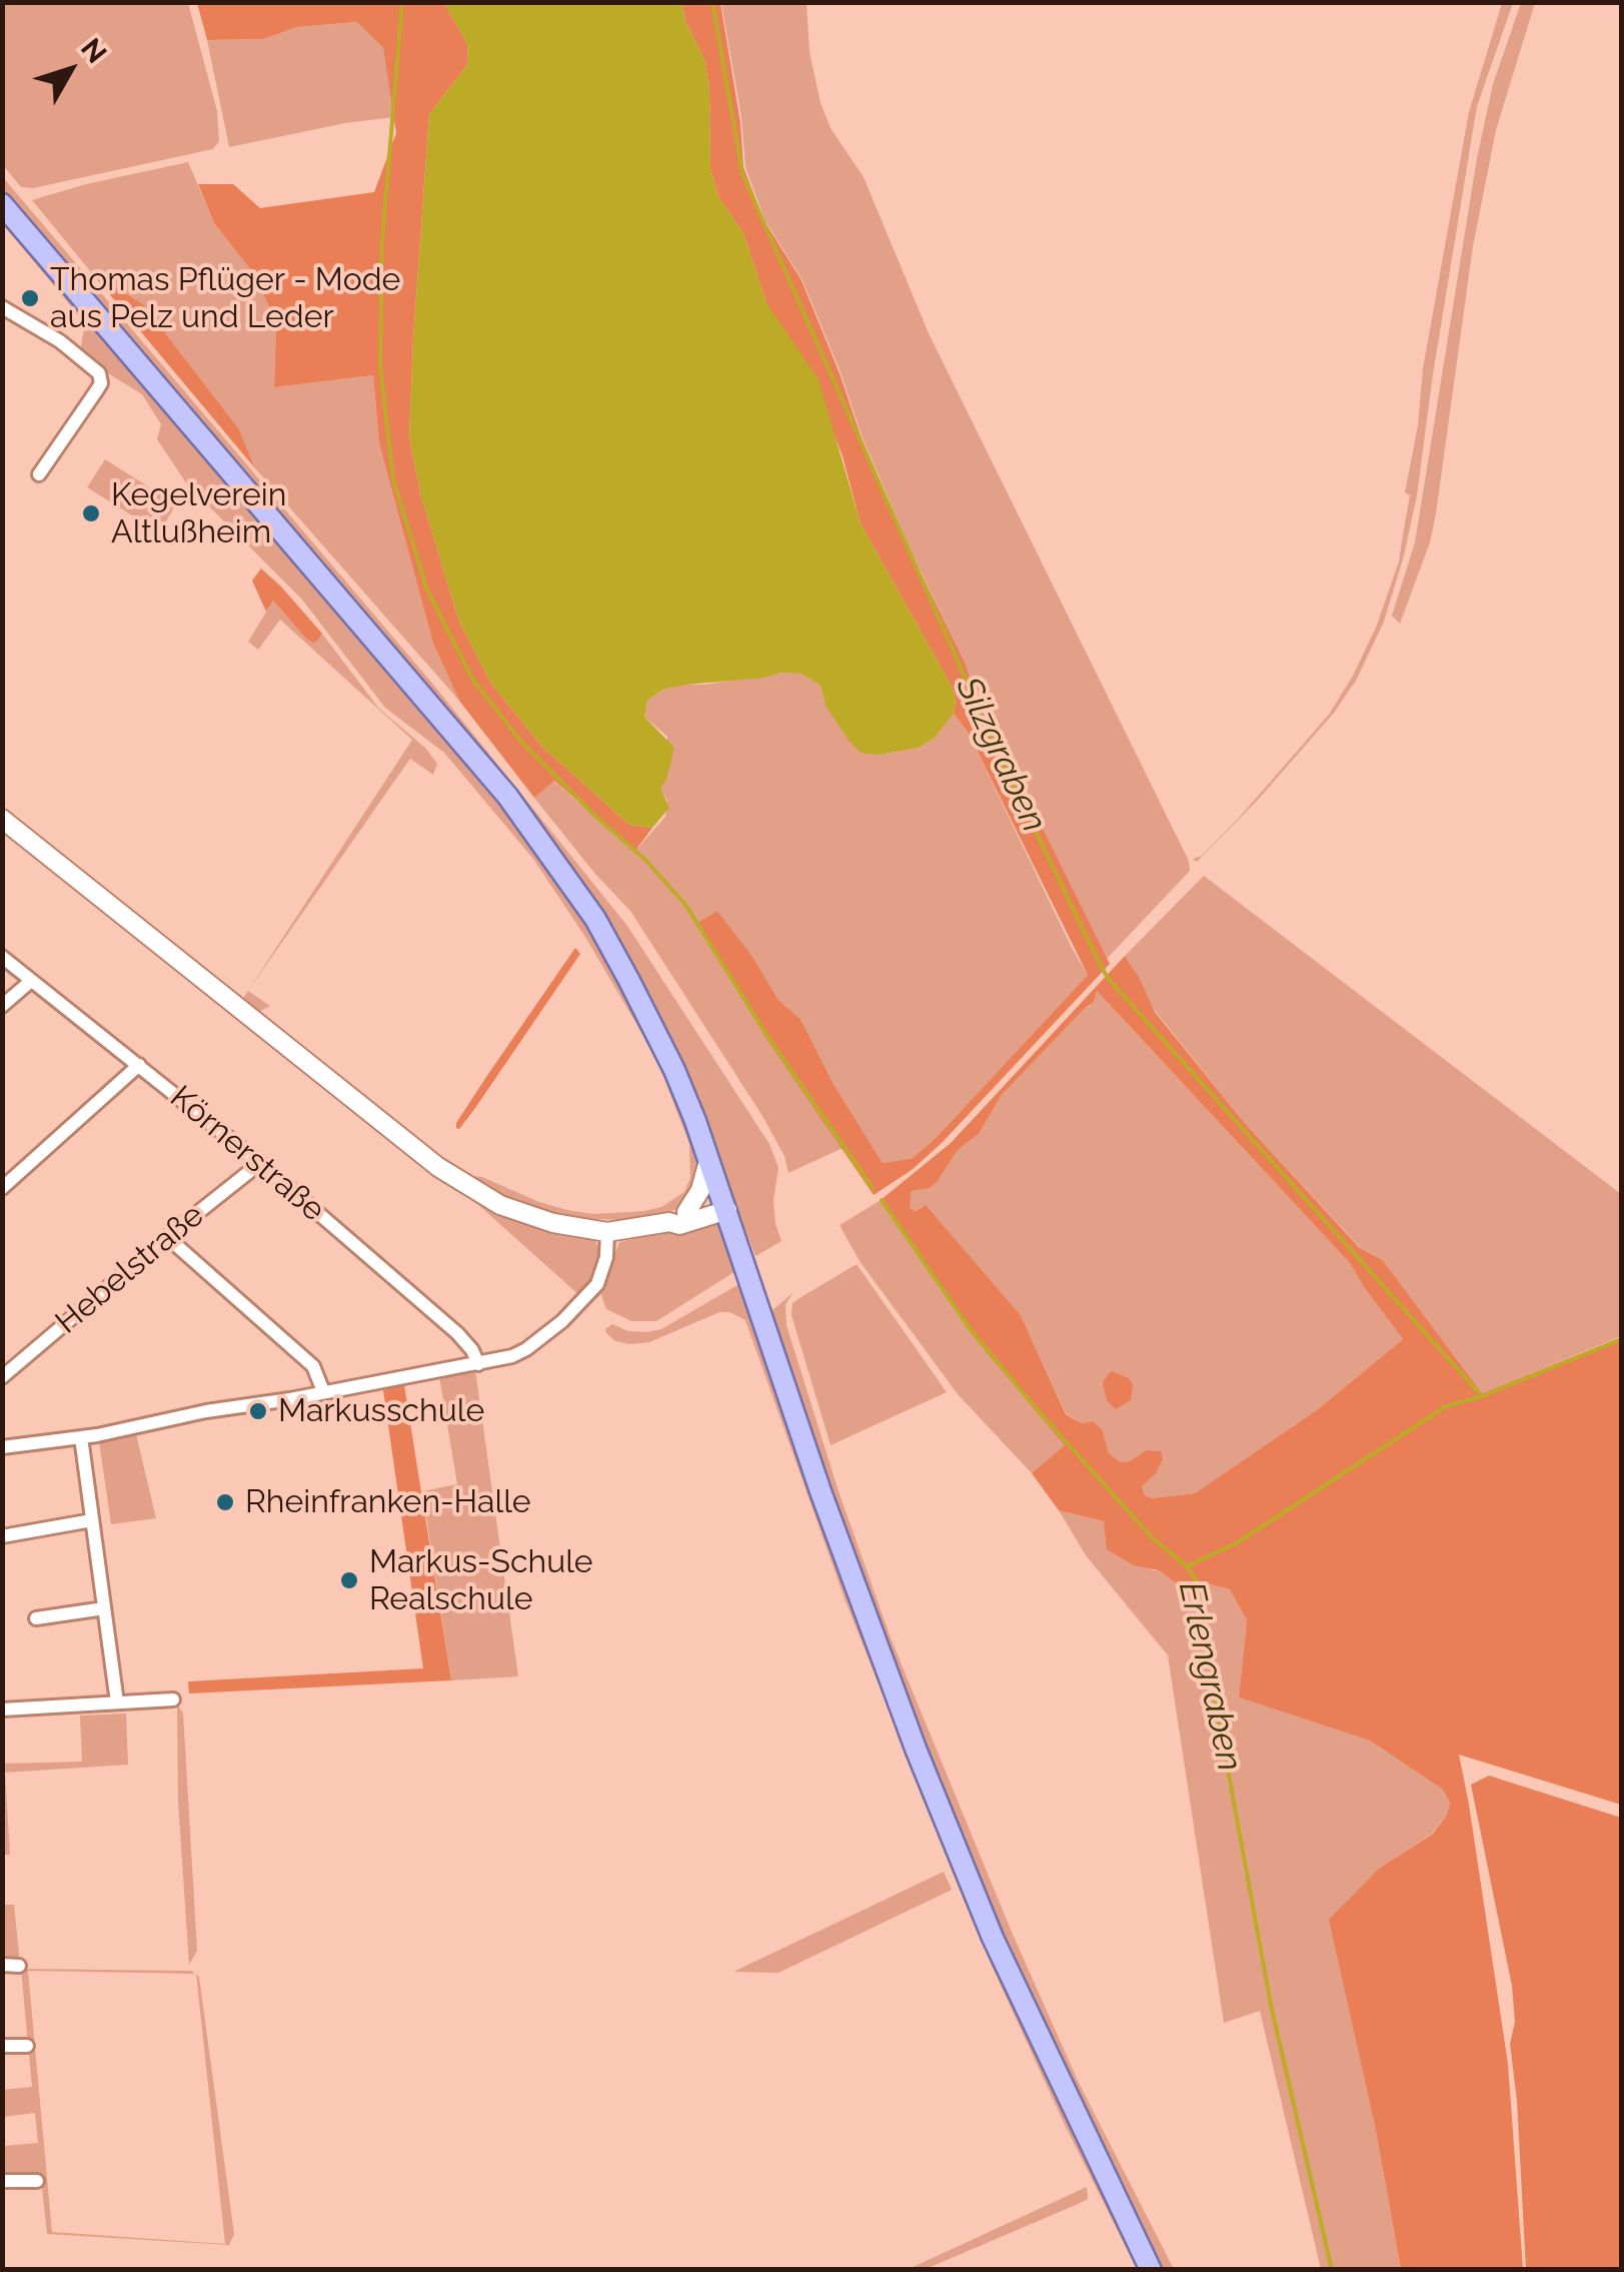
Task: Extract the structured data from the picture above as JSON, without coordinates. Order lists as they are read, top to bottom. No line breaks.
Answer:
{"streets":{"street":["Körnerstraße","Hebelstraße"]},"crossings":[["Körnerstraße","Hebelstraße"]],"water":["Silzgraben","Erlengraben"],"places":["Thomas Pflüger - Mode aus Pelz und Leder","Kegelverein Altlußheim","Markusschule","Rheinfranken-Halle","Markus-Schule Realschule"],"north":"top right"}
